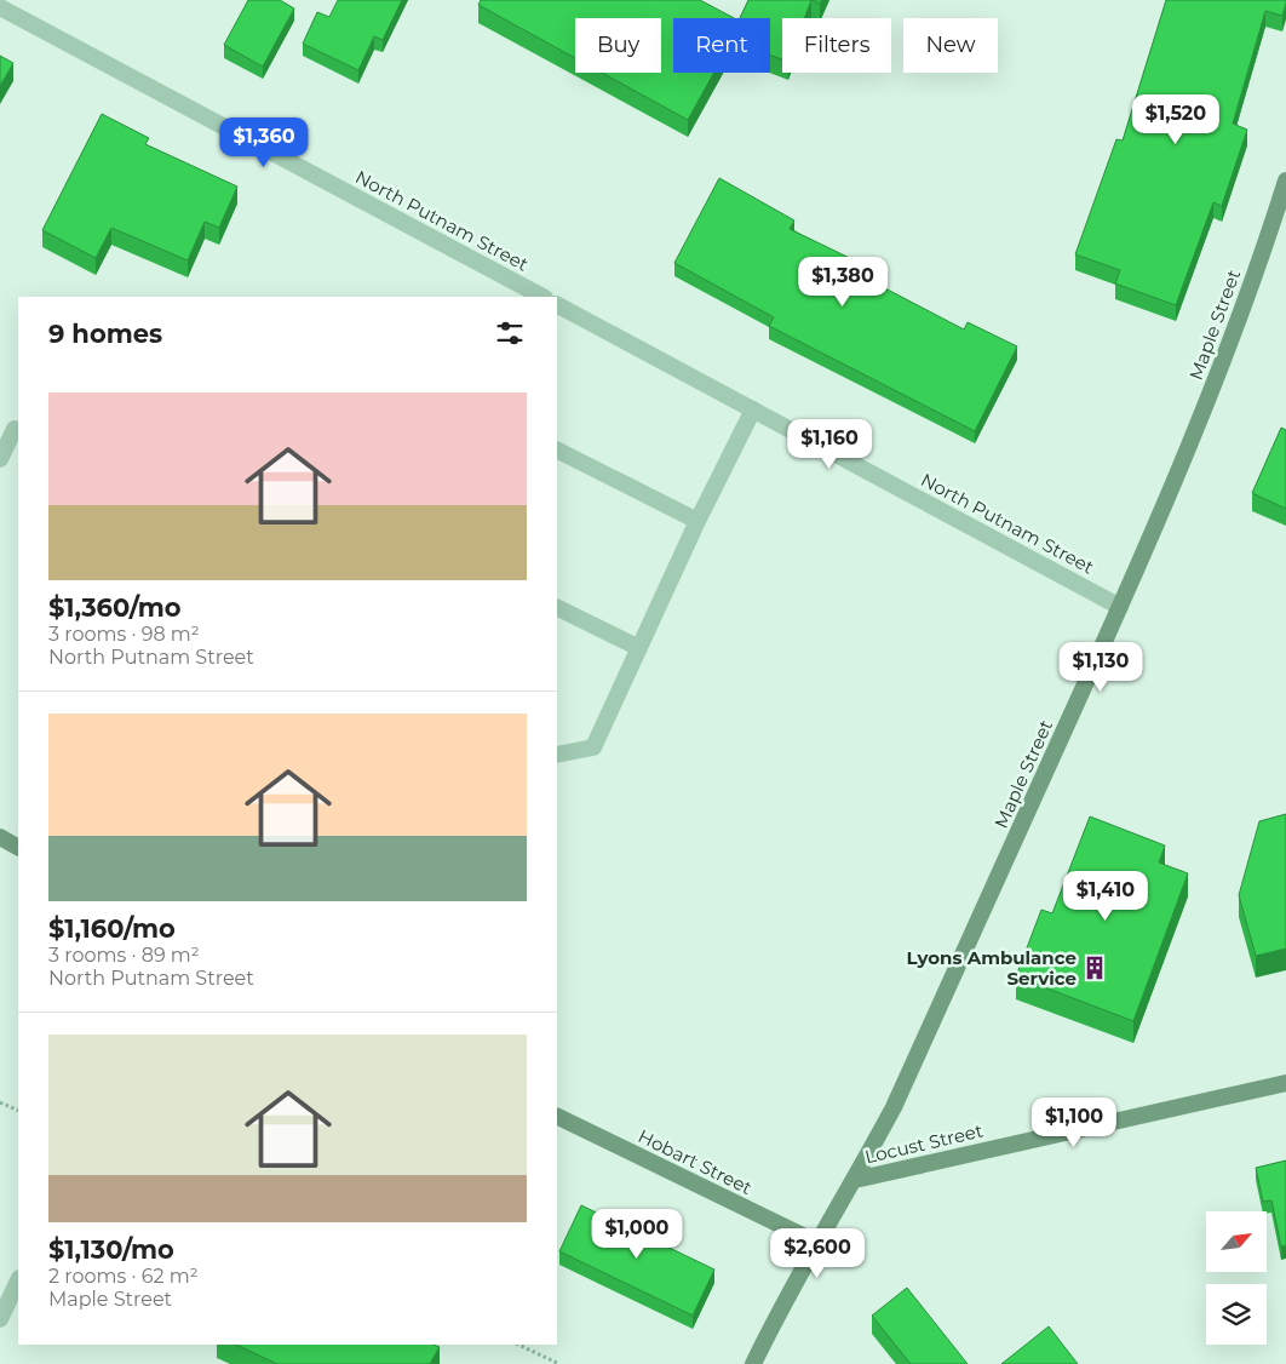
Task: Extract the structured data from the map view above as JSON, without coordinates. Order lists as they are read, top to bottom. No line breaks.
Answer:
{"streets":{"main road":["Maple Street","Locust Street","Hobart Street"],"street":["North Putnam Street"]},"crossings":[["North Putnam Street","Maple Street"],["Maple Street","Locust Street"],["Maple Street","Hobart Street"]],"places":{"building":["Lyons Ambulance Service"]},"north":"top right","page":{"chip":["Buy","Rent","Filters","New"],"price":["$1,520","$1,360","$1,380","$1,160","$1,130","$1,410","$1,100","$1,000","$2,600"],"heading":"9 homes","list":[{"name":"$1,360/mo","note":"3 rooms · 98 m² · North Putnam Street"},{"name":"$1,160/mo","note":"3 rooms · 89 m² · North Putnam Street"},{"name":"$1,130/mo","note":"2 rooms · 62 m² · Maple Street"}]}}
